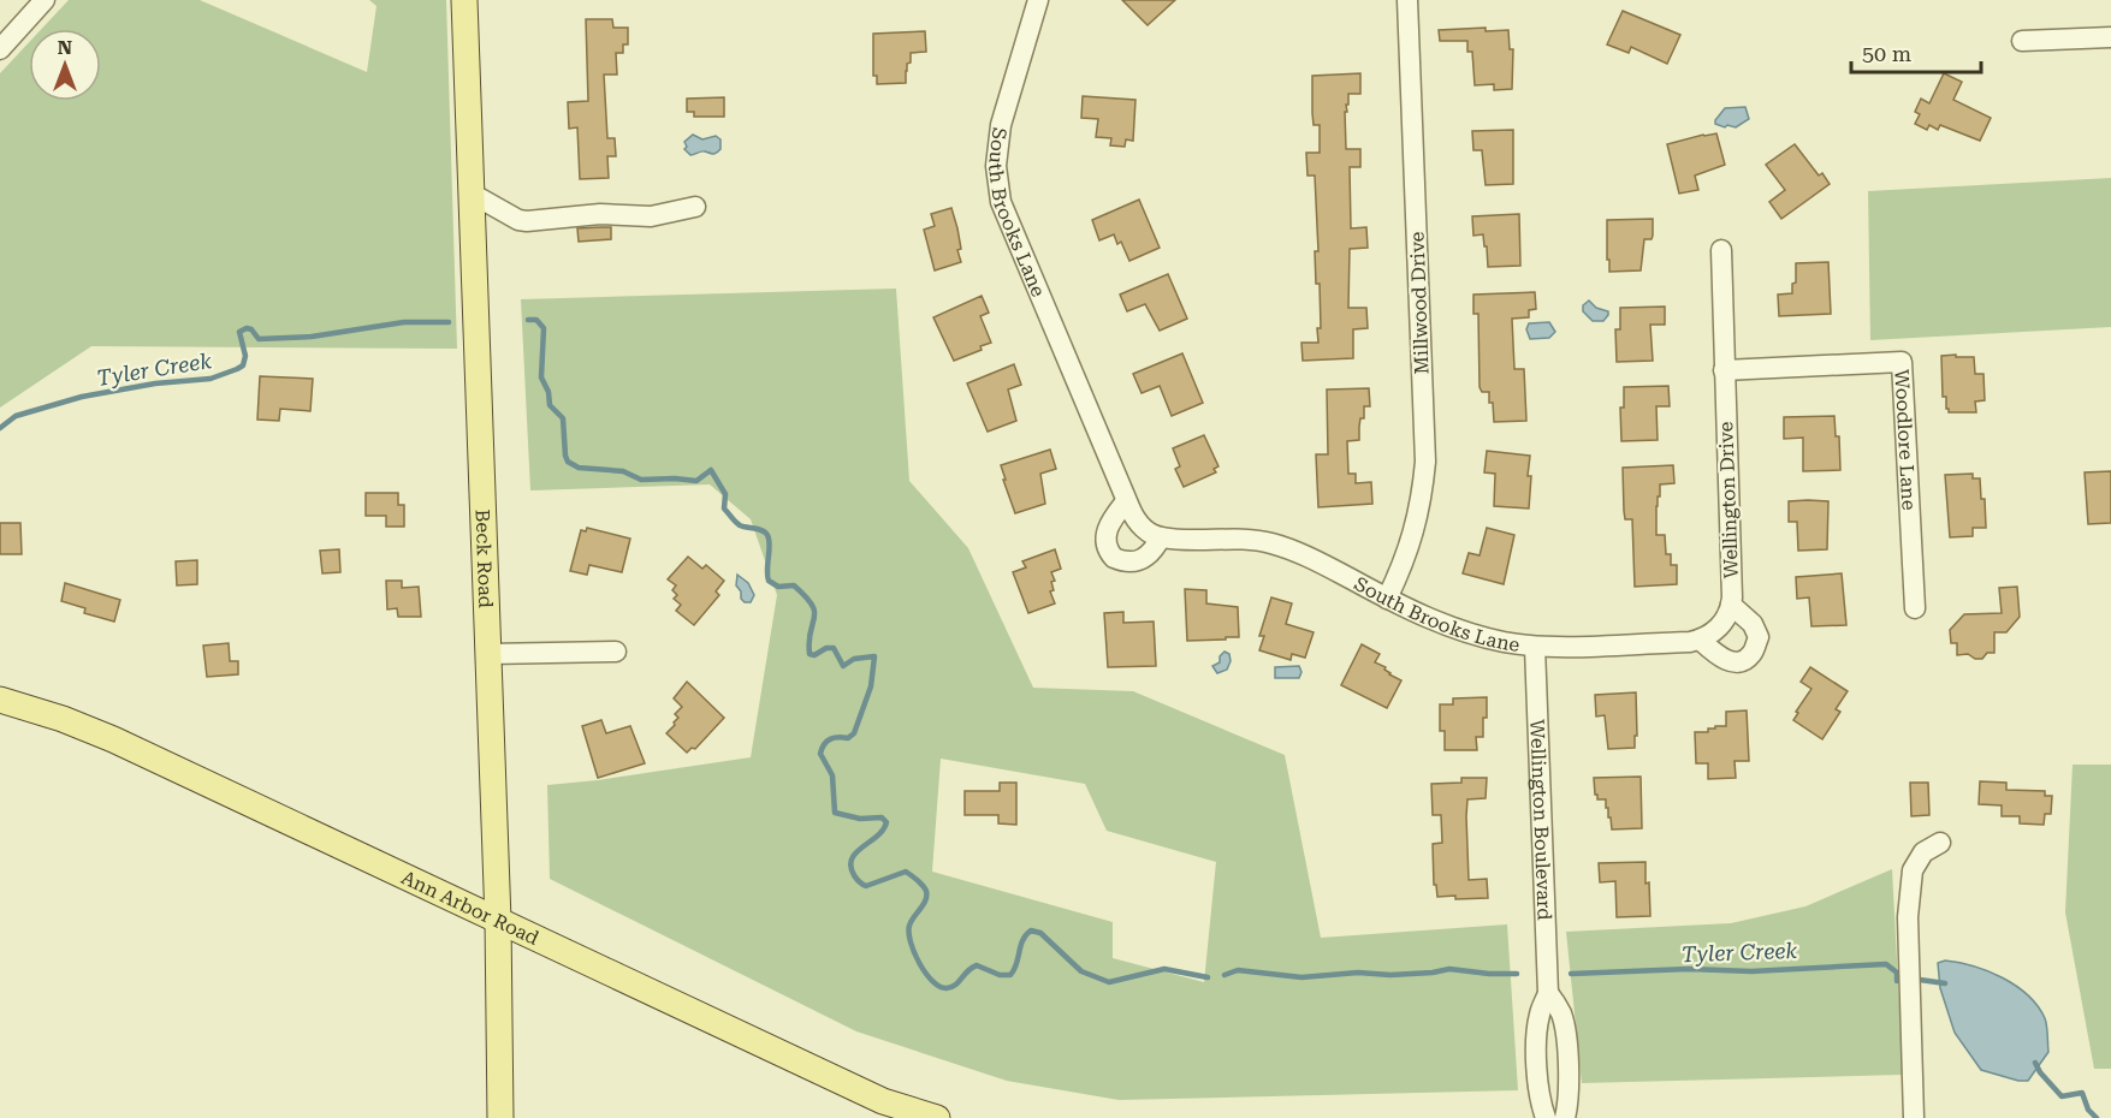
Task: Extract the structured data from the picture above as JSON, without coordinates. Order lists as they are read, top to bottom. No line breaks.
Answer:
{"streets":{"main road":["Beck Road","Ann Arbor Road"],"street":["South Brooks Lane","Millwood Drive","Woodlore Lane","Wellington Drive","Wellington Boulevard"]},"crossings":[["South Brooks Lane","Millwood Drive"],["South Brooks Lane","Wellington Drive"],["South Brooks Lane","Wellington Boulevard"],["Woodlore Lane","Wellington Drive"],["Beck Road","Ann Arbor Road"]],"water":["Tyler Creek"],"scale_bar":"50 m","north":"top"}
